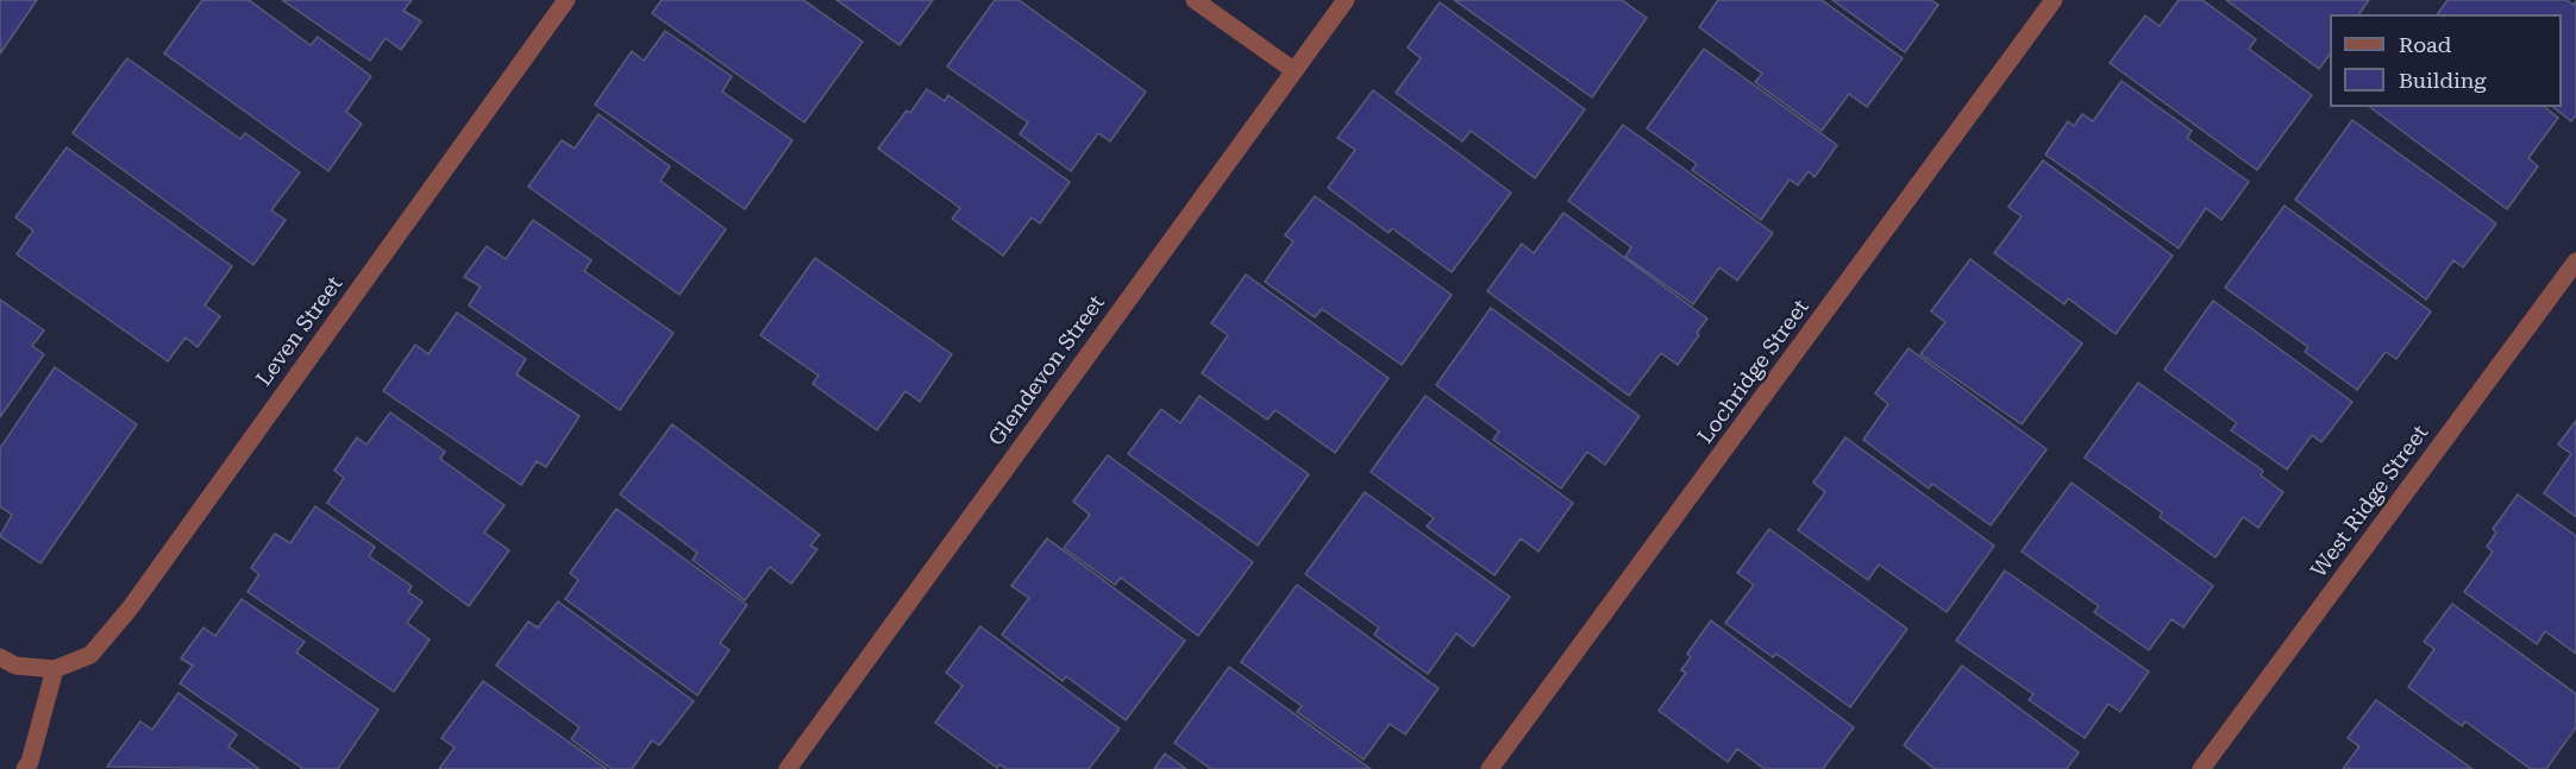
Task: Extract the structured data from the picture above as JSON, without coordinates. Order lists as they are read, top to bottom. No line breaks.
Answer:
{"streets":{"street":["Leven Street","Glendevon Street","Lochridge Street","West Ridge Street"]},"legend":["Road","Building"]}
